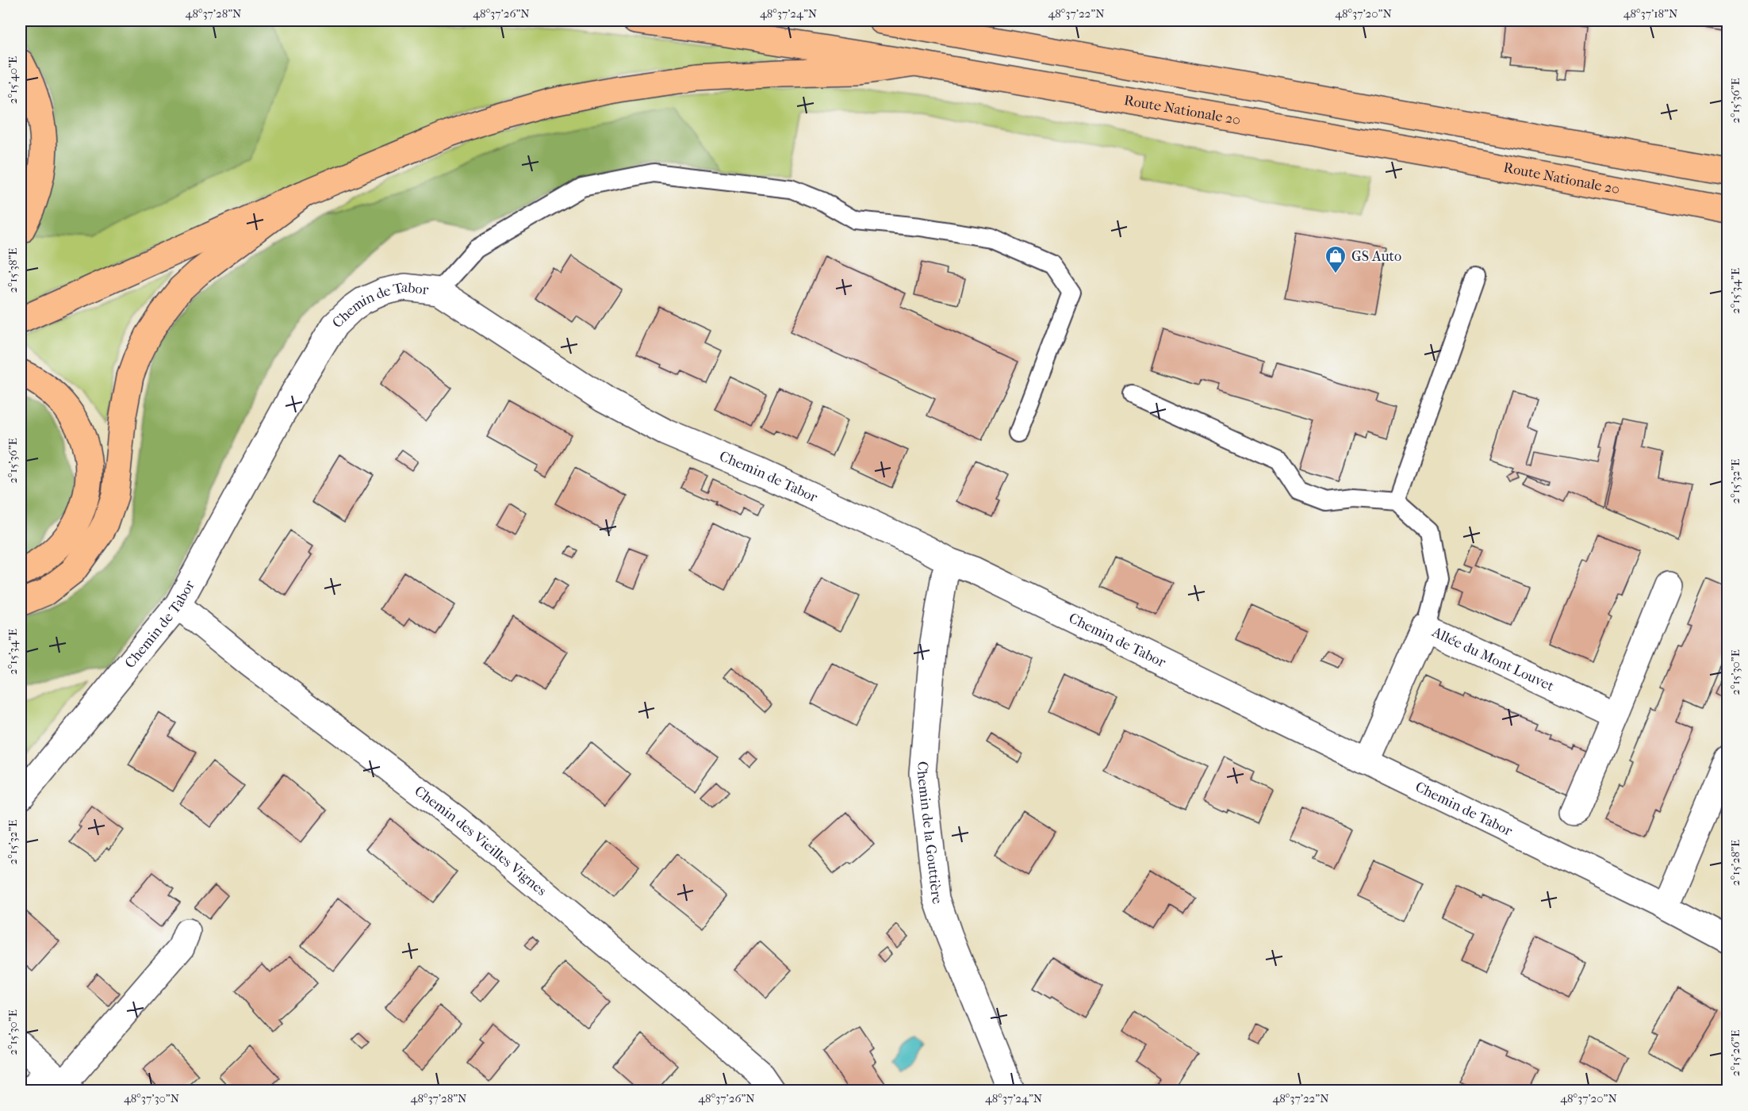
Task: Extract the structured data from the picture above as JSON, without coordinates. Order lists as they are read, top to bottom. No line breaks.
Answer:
{"streets":{"main road":["Route Nationale 20"],"street":["Chemin de Tabor","Allée du Mont Louvet","Chemin de la Gouttière","Chemin des Vieilles Vignes"]},"crossings":[["Chemin de Tabor","Allée du Mont Louvet"],["Chemin de Tabor","Chemin de la Gouttière"],["Chemin de Tabor","Chemin des Vieilles Vignes"]],"places":{"shop":["GS Auto"]},"coordinates":["48°37'28\"N","48°37'26\"N","48°37'24\"N","48°37'22\"N","48°37'20\"N","48°37'18\"N","2°15'40\"E","2°15'36\"E","2°15'38\"E","2°15'34\"E","2°15'32\"E","2°15'30\"E","2°15'28\"E","2°15'26\"E","48°37'30\"N"]}
